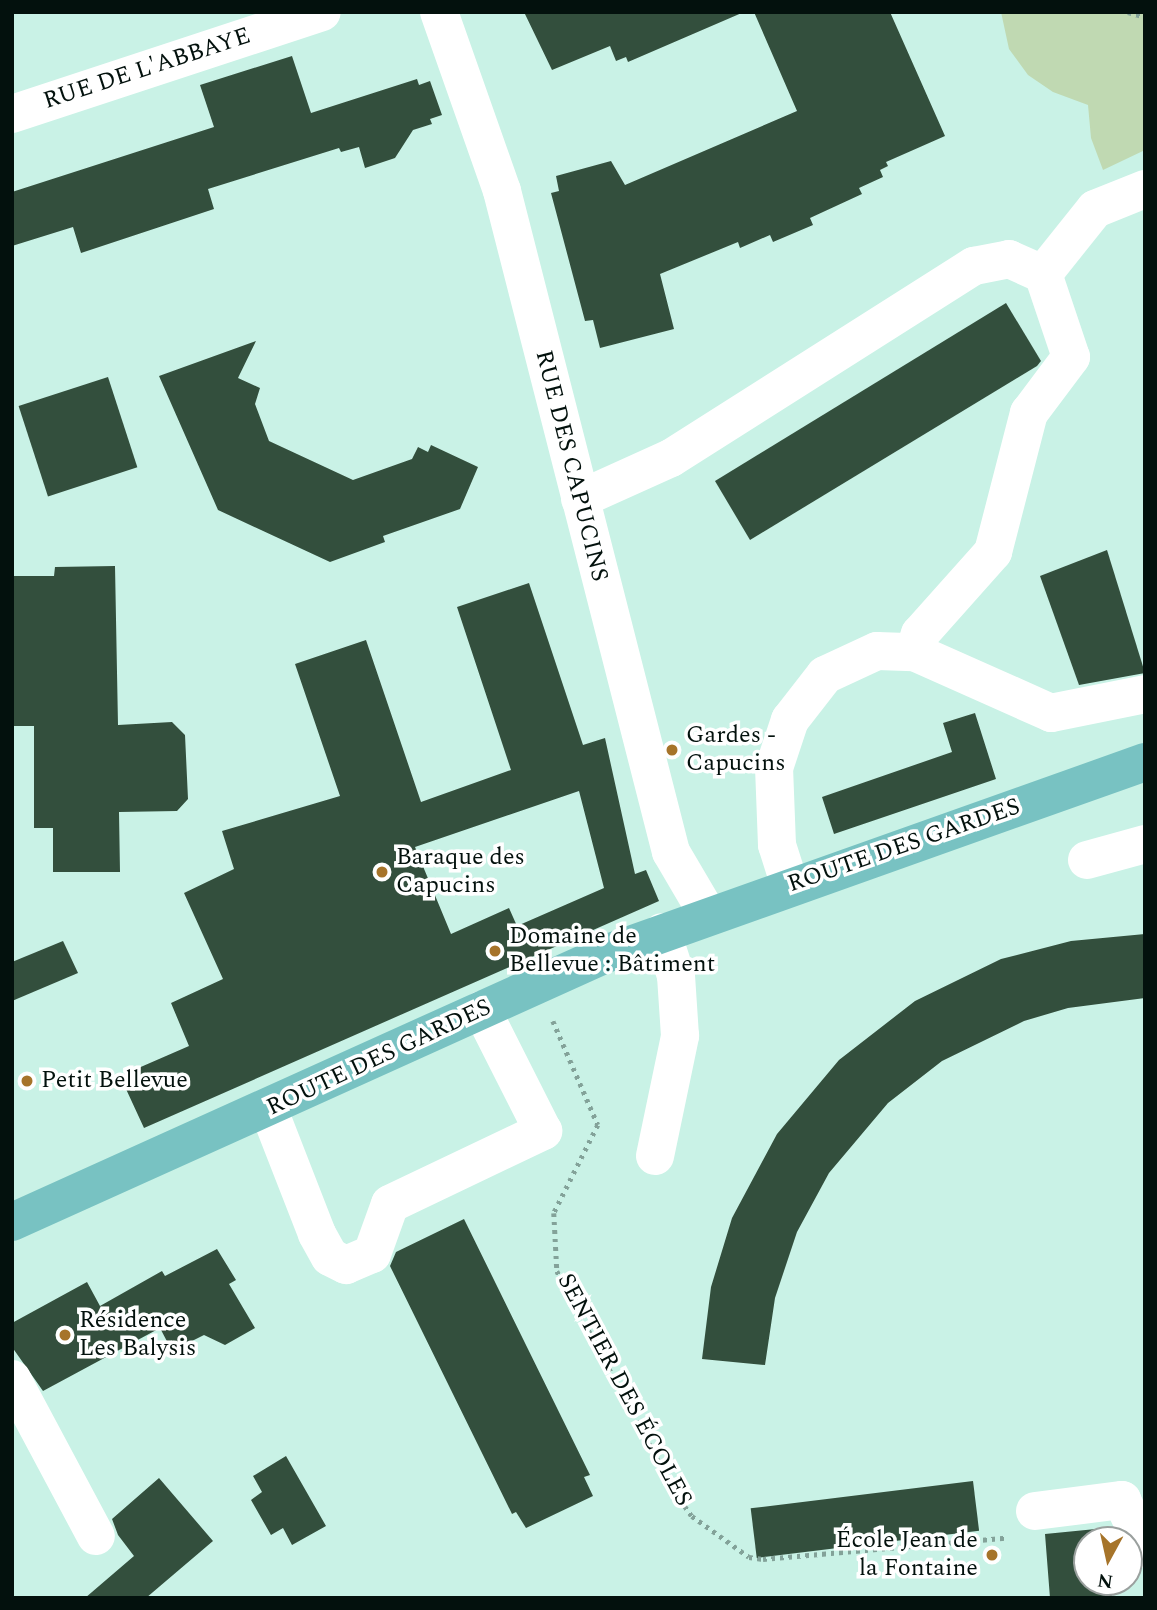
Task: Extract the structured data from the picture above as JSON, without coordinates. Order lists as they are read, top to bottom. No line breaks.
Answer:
{"streets":{"main road":["ROUTE DES GARDES"],"street":["RUE DE L'ABBAYE","RUE DES CAPUCINS"],"path":["SENTIER DES ÉCOLES"]},"crossings":[["RUE DES CAPUCINS","ROUTE DES GARDES"],["ROUTE DES GARDES","SENTIER DES ÉCOLES"]],"places":["Gardes - Capucins","Baraque des Capucins","Domaine de Bellevue : Bâtiment","Petit Bellevue","Résidence Les Balysis","École Jean de la Fontaine"],"north":"bottom"}
